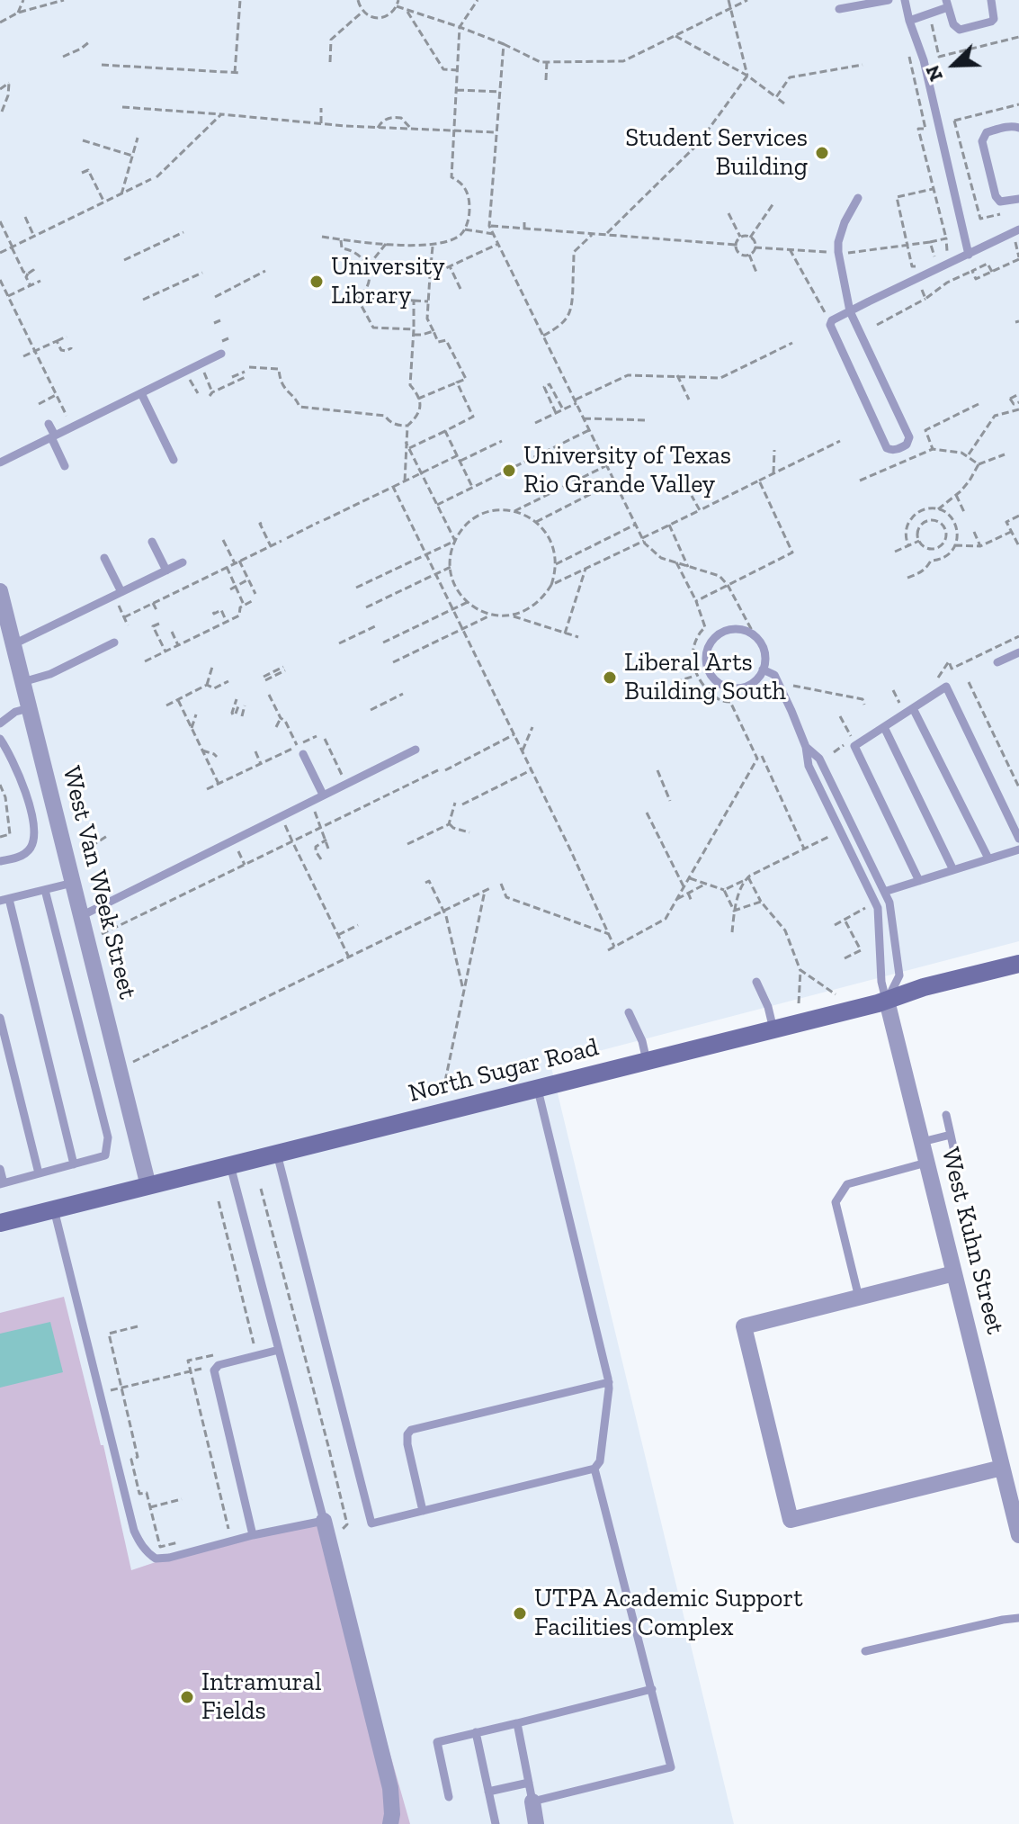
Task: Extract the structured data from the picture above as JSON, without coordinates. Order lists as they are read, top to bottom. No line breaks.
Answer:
{"streets":{"street":["West Van Week Street","North Sugar Road","West Kuhn Street"]},"crossings":[["West Van Week Street","North Sugar Road"],["North Sugar Road","West Kuhn Street"]],"places":["Student Services Building","University Library","University of Texas Rio Grande Valley","Liberal Arts Building South","UTPA Academic Support Facilities Complex","Intramural Fields"],"north":"bottom left"}
